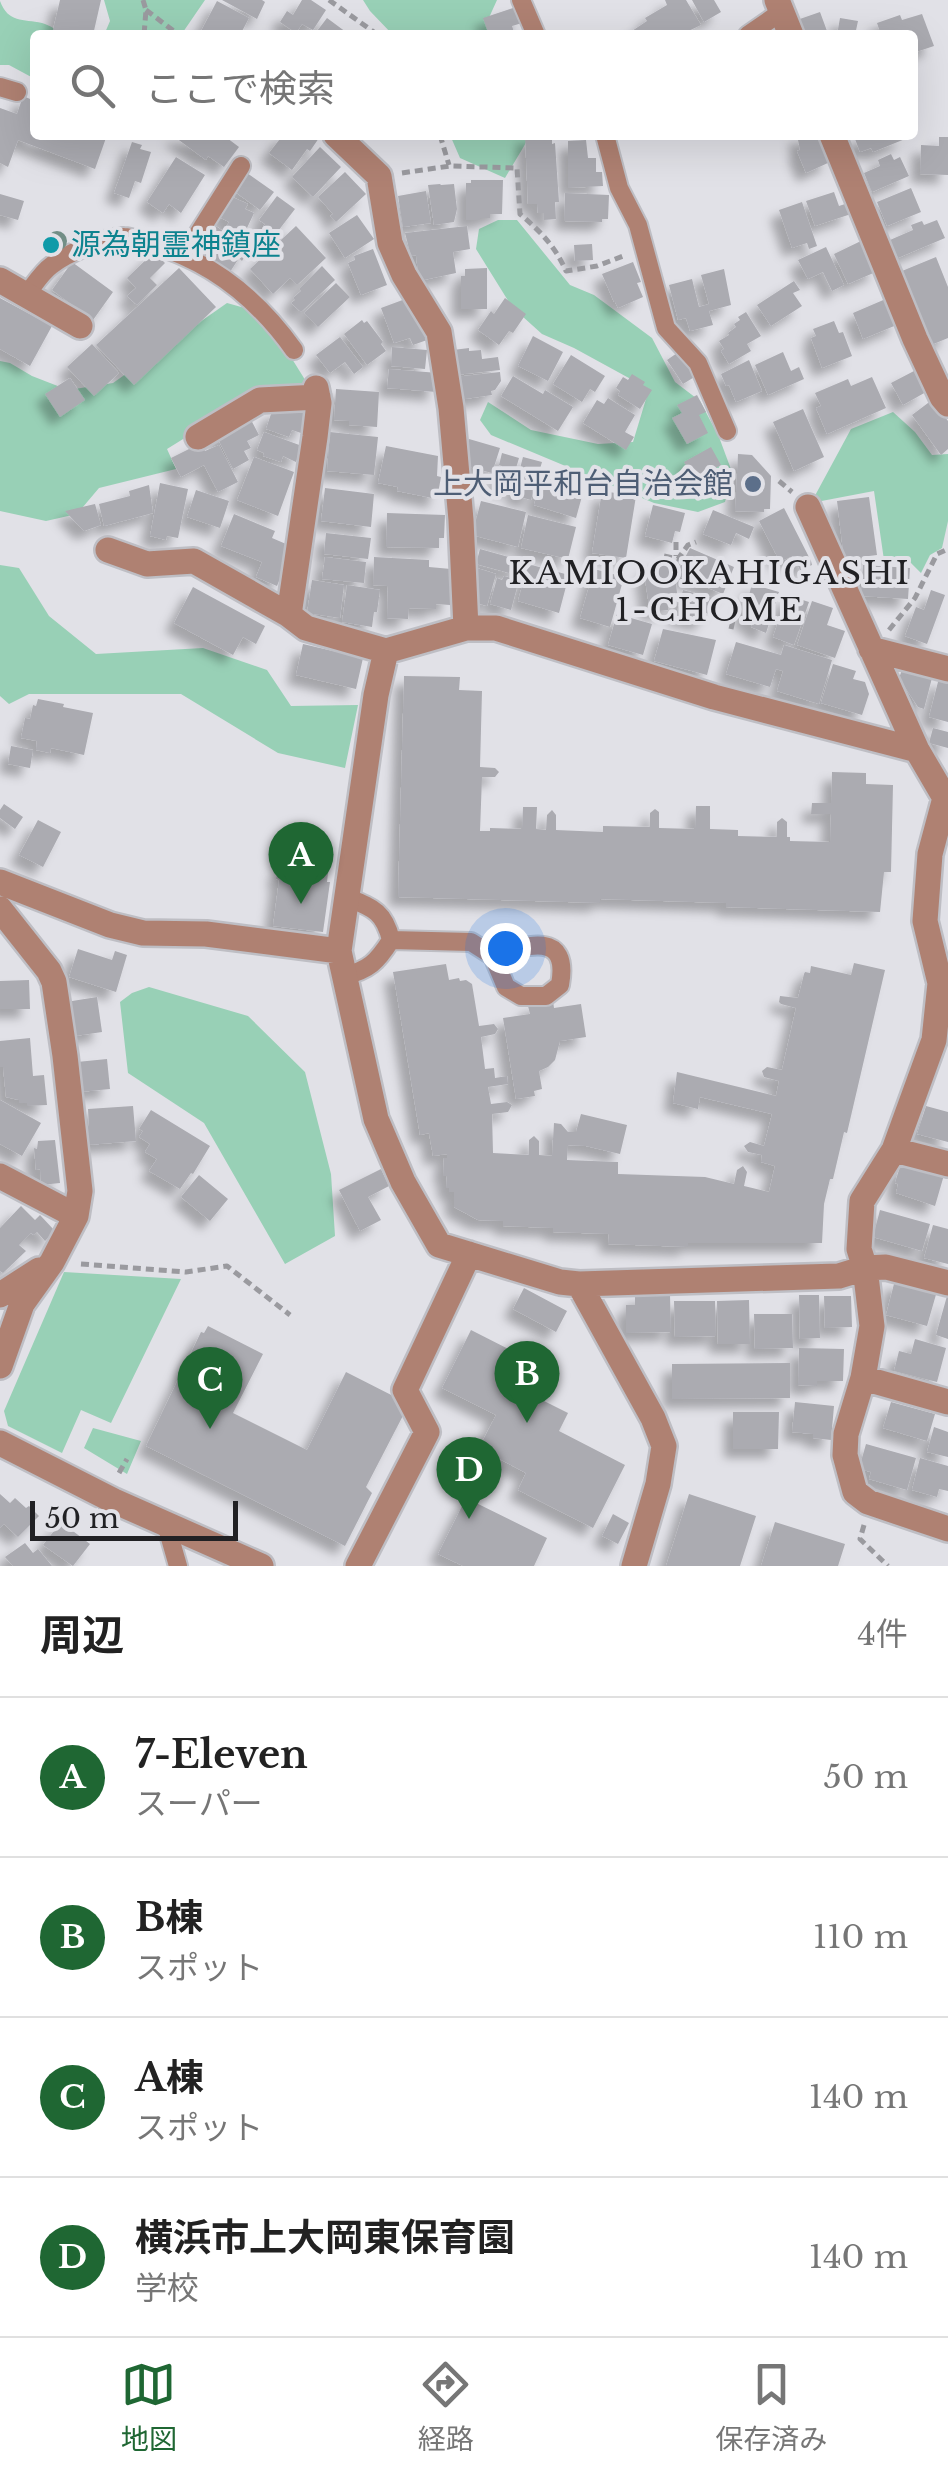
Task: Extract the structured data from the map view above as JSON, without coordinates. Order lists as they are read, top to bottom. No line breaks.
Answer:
{"districts":["KAMIOOKAHIGASHI 1-CHOME"],"places":["源為朝霊神鎮座","上大岡平和台自治会館"],"scale_bar":"50 m","page":{"search":"ここで検索","pins":["A","B","C","D"],"scale":"50 m","heading":["周辺","4件"],"list":[{"mark":"A","name":"7-Eleven","note":"スーパー","value":"50 m"},{"mark":"B","name":"B棟","note":"スポット","value":"110 m"},{"mark":"C","name":"A棟","note":"スポット","value":"140 m"},{"mark":"D","name":"横浜市上大岡東保育園","note":"学校","value":"140 m"}],"nav":["地図","経路","保存済み"]}}
